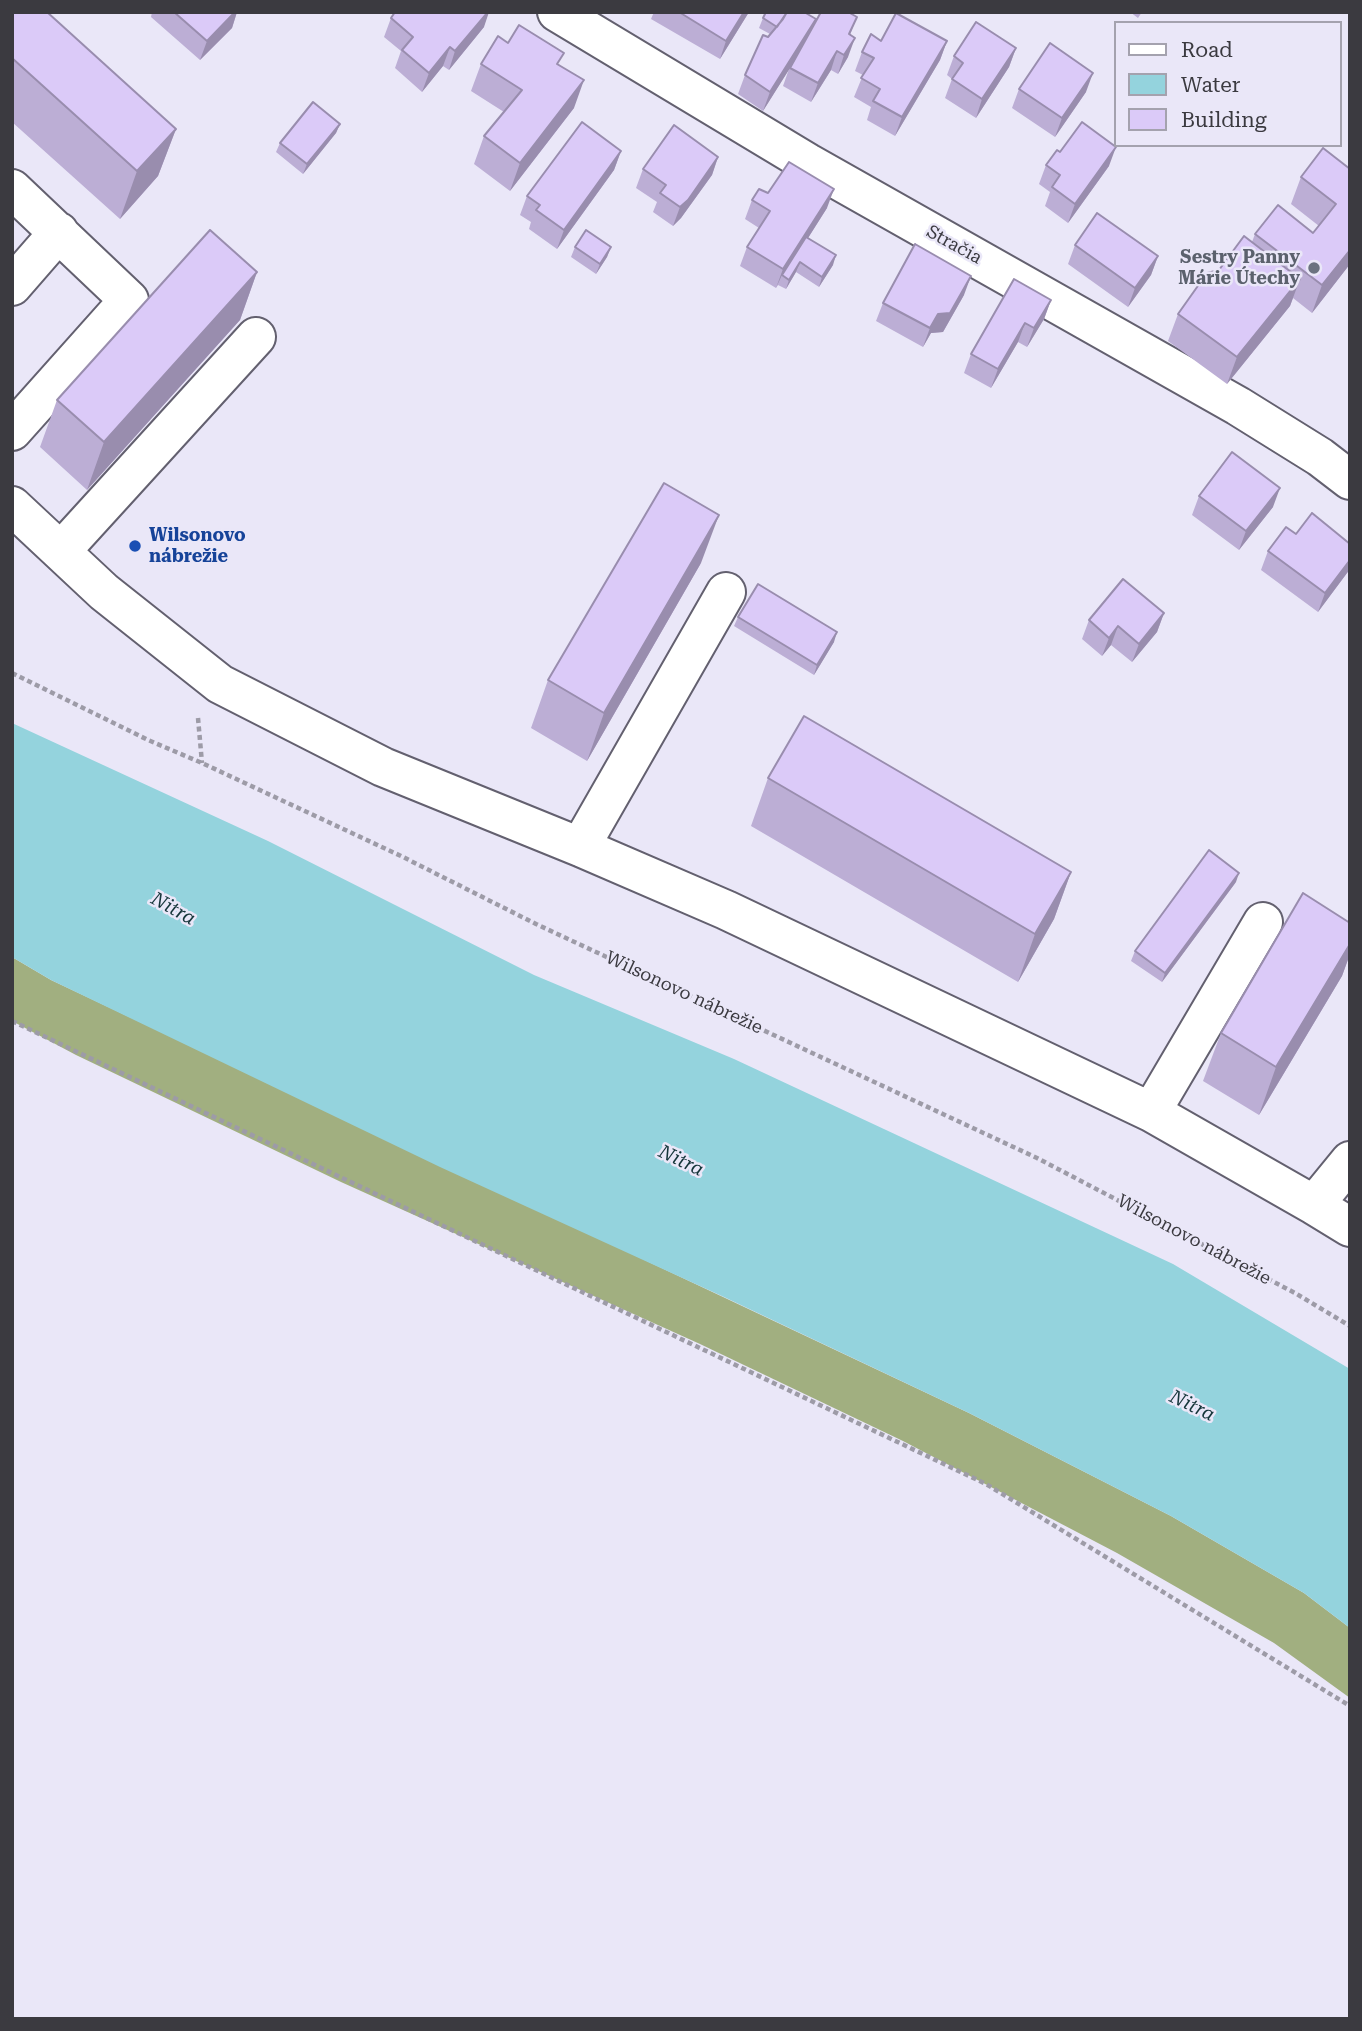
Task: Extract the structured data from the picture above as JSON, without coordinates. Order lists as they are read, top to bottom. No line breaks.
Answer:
{"streets":{"street":["Stračia"],"path":["Wilsonovo nábrežie"]},"water":["Nitra"],"places":["Sestry Panny Márie Útechy","Wilsonovo nábrežie"],"legend":["Road","Water","Building"]}
